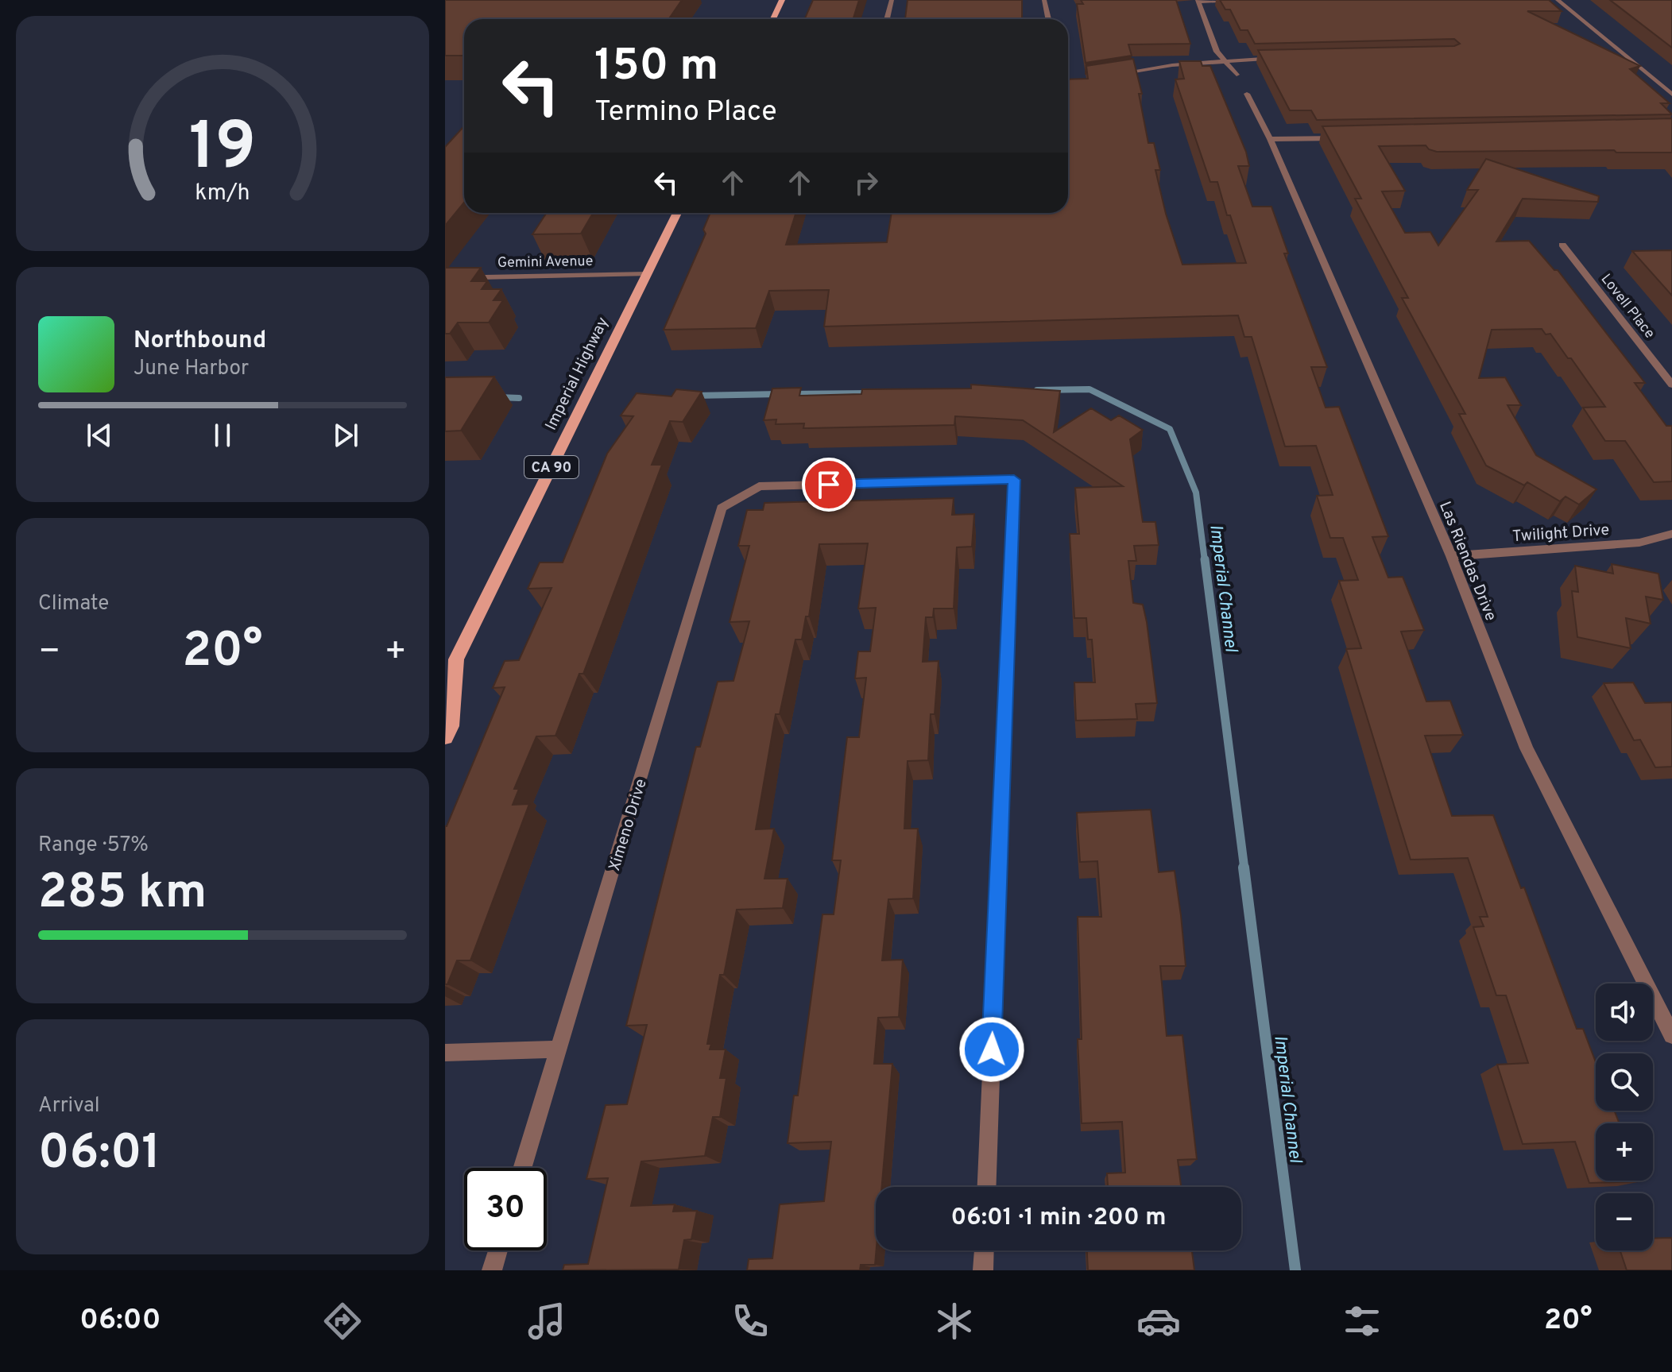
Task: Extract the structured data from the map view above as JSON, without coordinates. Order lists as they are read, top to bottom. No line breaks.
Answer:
{"streets":{"main road":["Imperial Highway","CA 90"],"street":["Gemini Avenue","Lovell Place","Twilight Drive","Las Riendas Drive","Ximeno Drive"]},"crossings":[["Gemini Avenue","Imperial Highway"],["Twilight Drive","Las Riendas Drive"]],"water":["Imperial Channel"],"page":{"turn":["150 m","Termino Place"],"song":["Northbound","June Harbor"],"tile":["Climate",["Range · 57%","285 km"],["Arrival","06:01"]],"heat":["−","20°","+"],"map_buttons":["+","−"],"limit":"30","trip":"06:01 · 1 min · 200 m","tabs":["06:00","20°"],"gauge":["19","km/h"]}}
